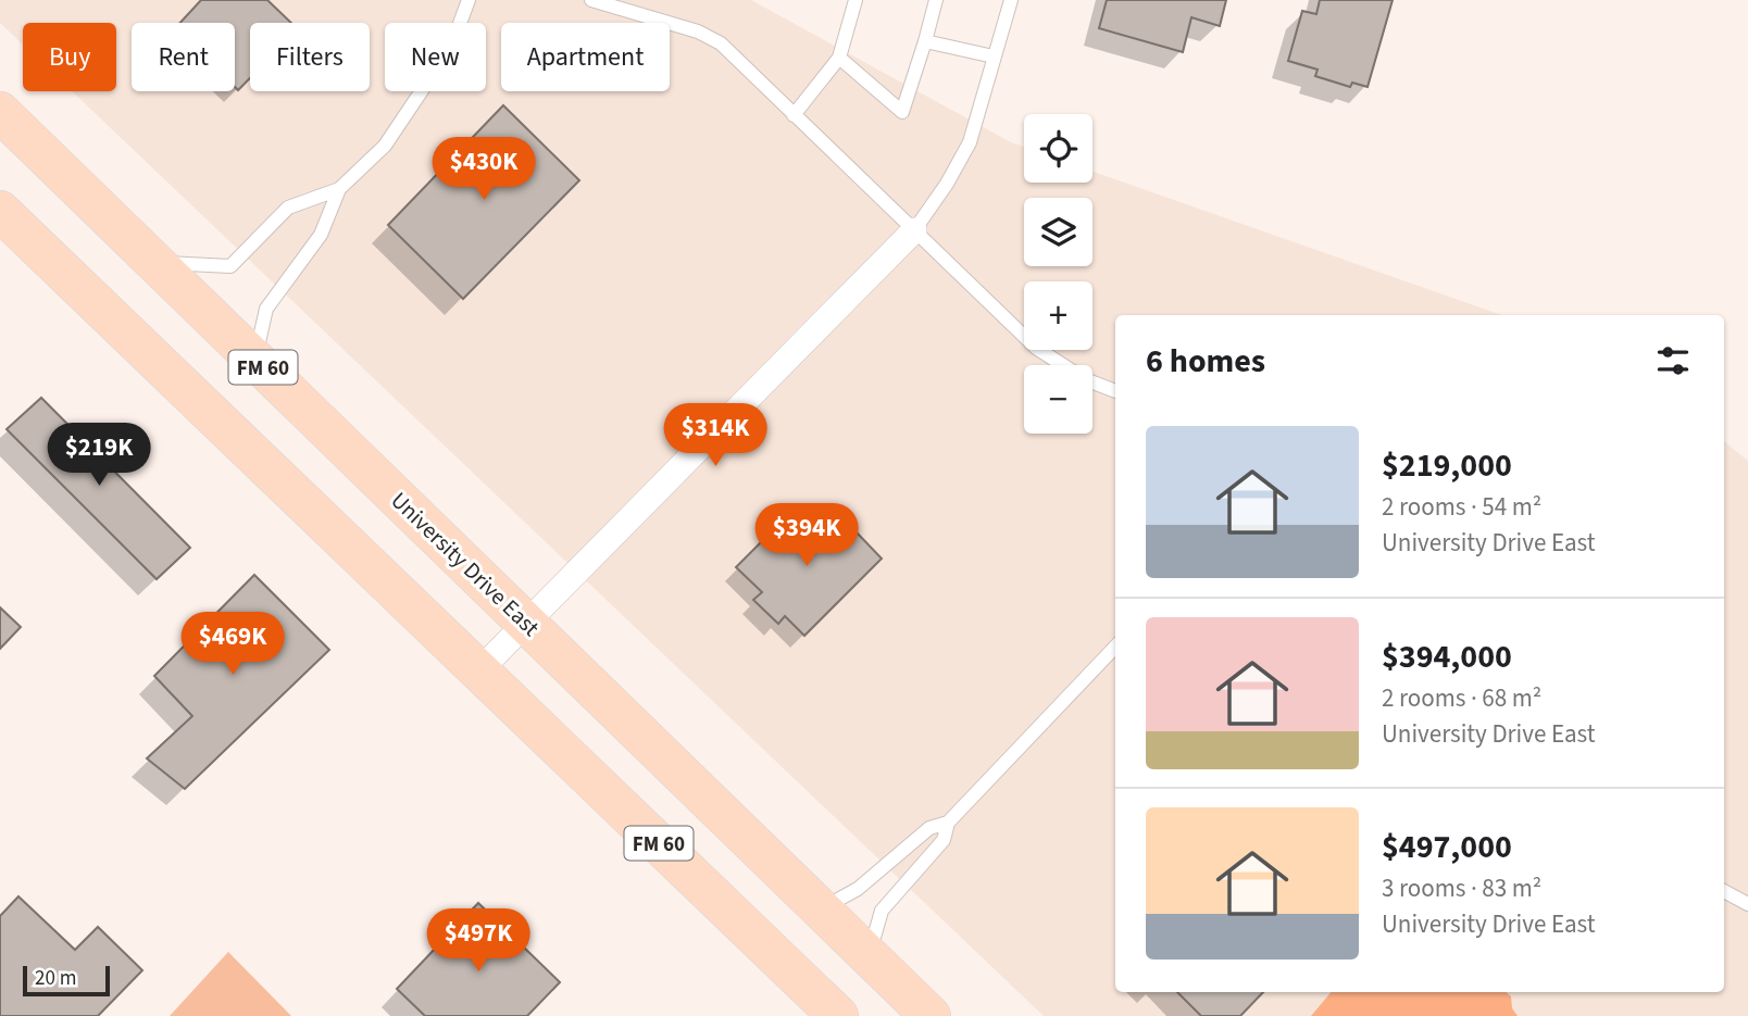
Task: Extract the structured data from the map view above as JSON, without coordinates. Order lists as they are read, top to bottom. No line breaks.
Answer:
{"streets":{"main road":["FM 60","University Drive East"]},"scale_bar":"20 m","page":{"chip":["Buy","Rent","Filters","New","Apartment"],"map_buttons":["+","−"],"price":["$430K","$314K","$219K","$394K","$469K","$497K"],"heading":"6 homes","list":[{"name":"$219,000","note":"2 rooms · 54 m² · University Drive East"},{"name":"$394,000","note":"2 rooms · 68 m² · University Drive East"},{"name":"$497,000","note":"3 rooms · 83 m² · University Drive East"}],"scale":"20 m"}}
